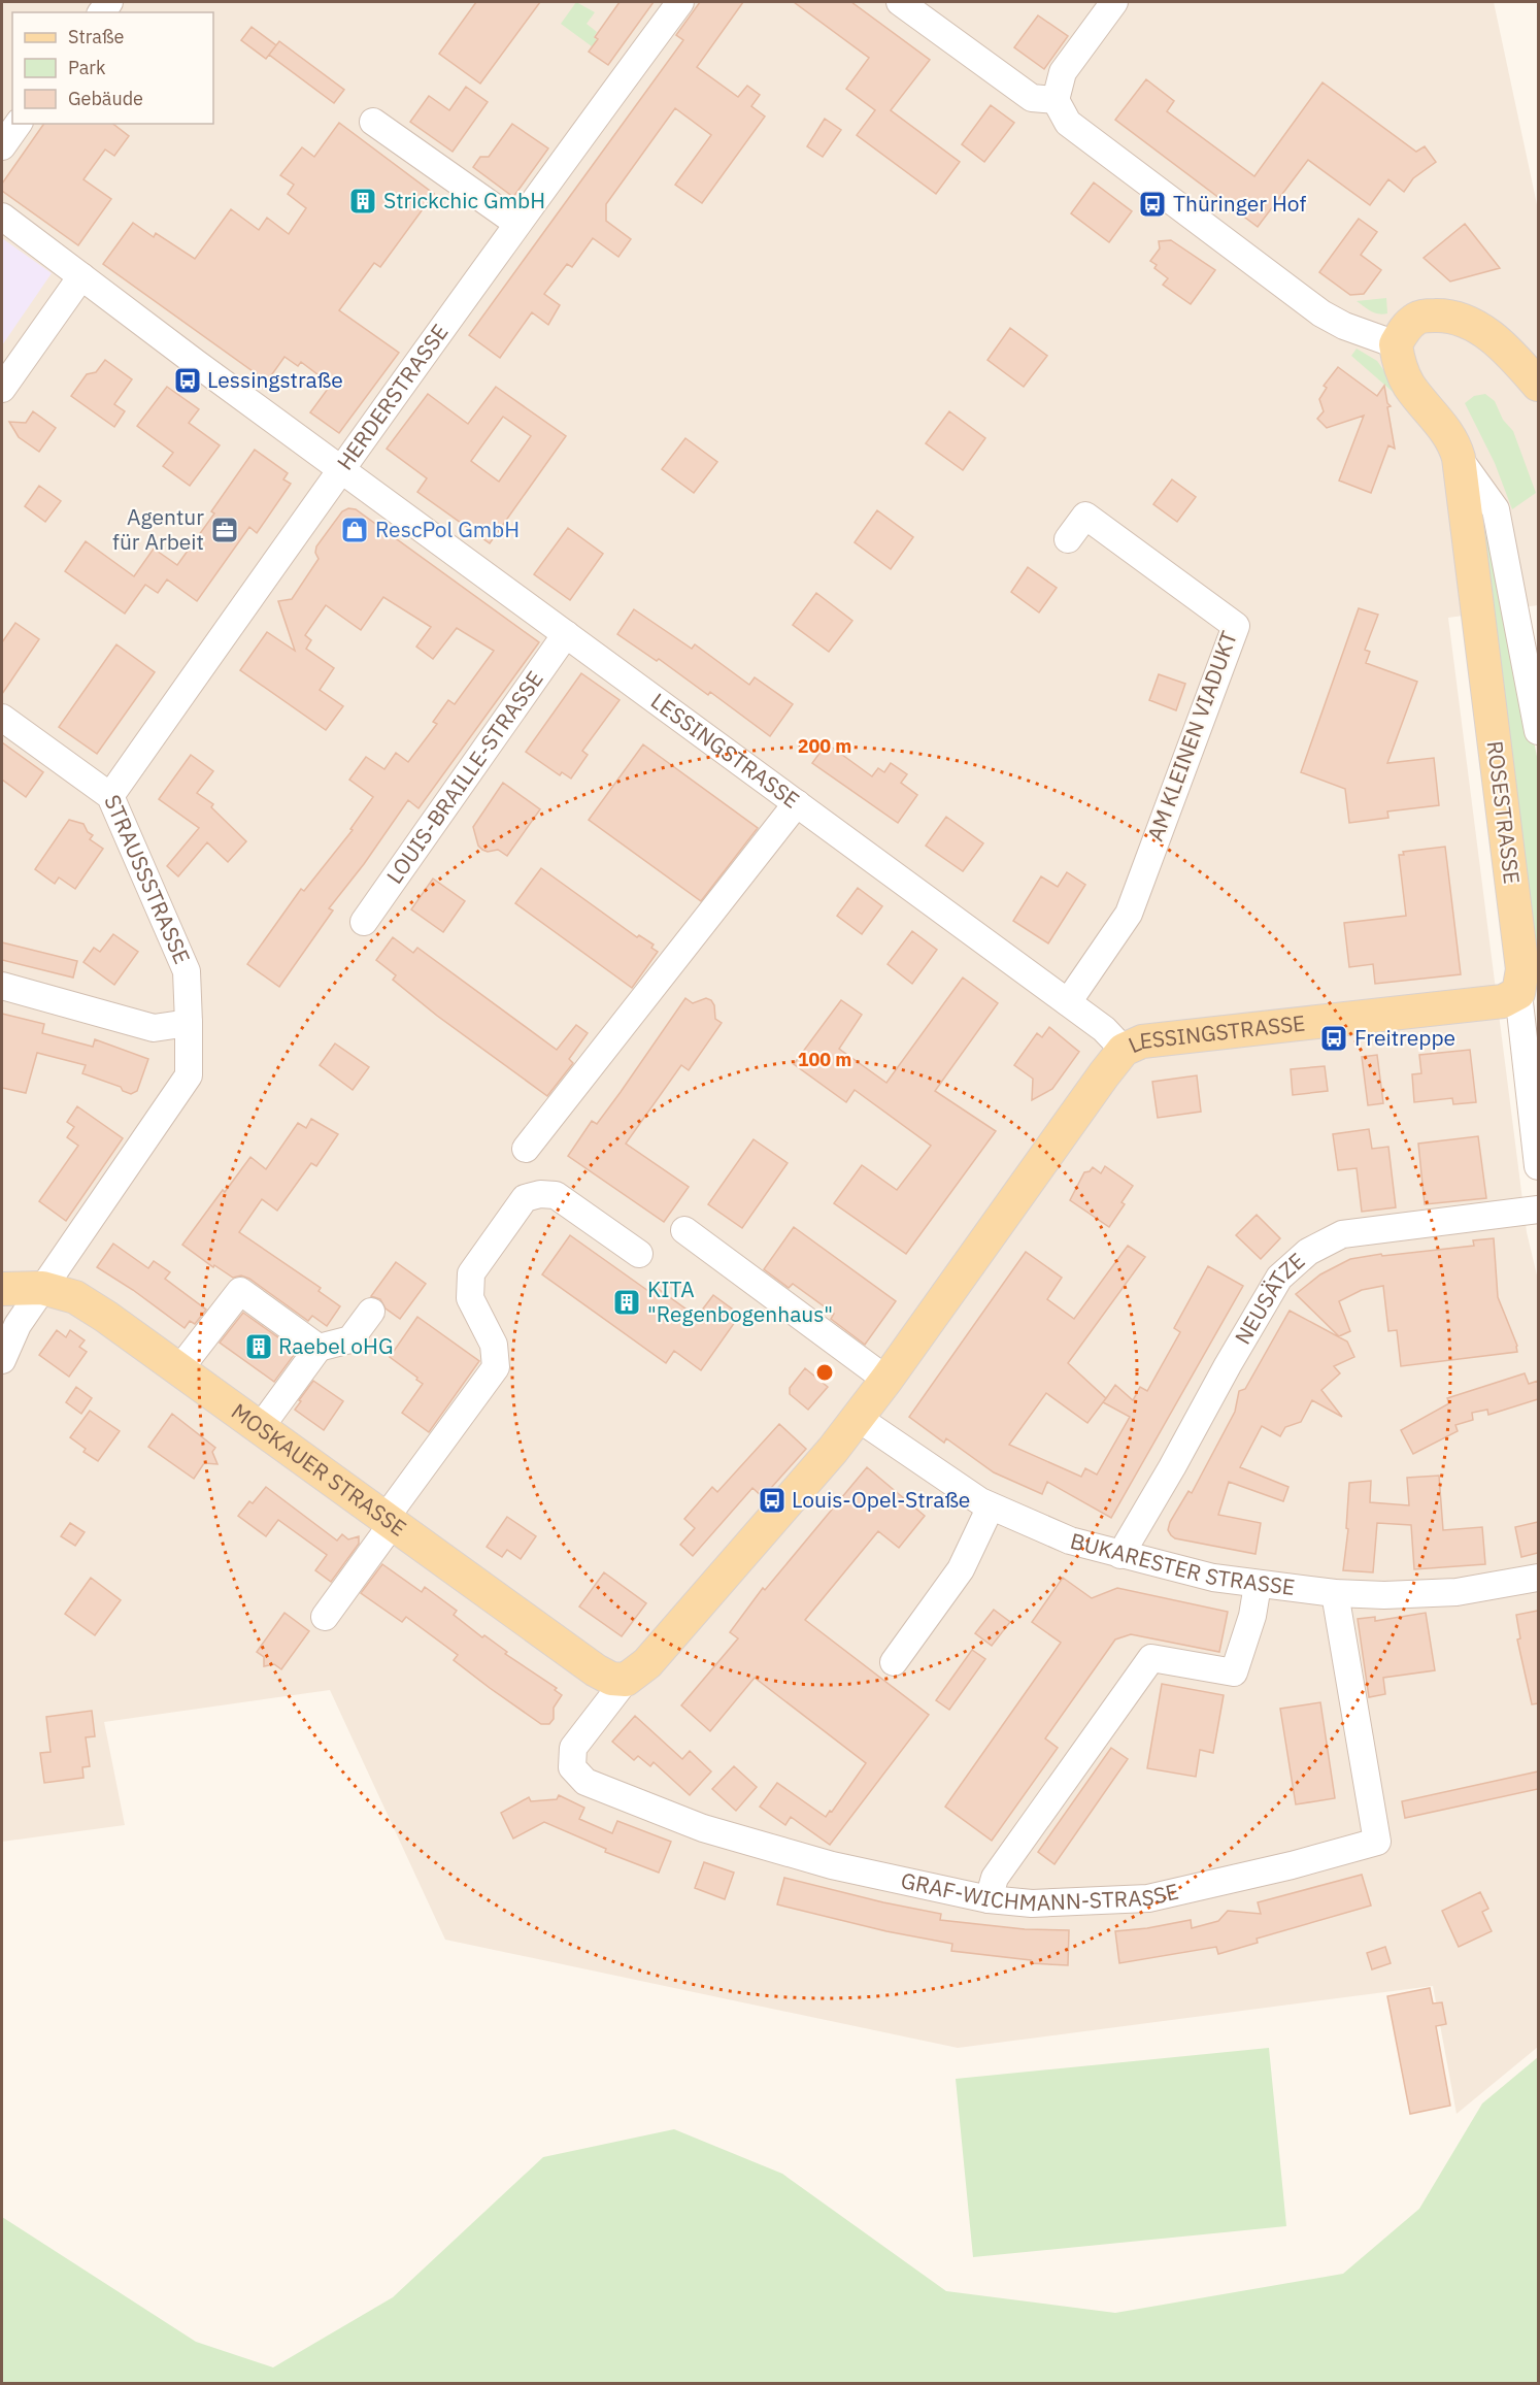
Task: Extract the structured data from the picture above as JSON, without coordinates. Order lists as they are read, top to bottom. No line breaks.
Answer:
{"streets":{"main road":["LESSINGSTRASSE","ROSESTRASSE","MOSKAUER STRASSE"],"street":["HERDERSTRASSE","AM KLEINEN VIADUKT","LOUIS-BRAILLE-STRASSE","STRAUSSSTRASSE","NEUSÄTZE","BUKARESTER STRASSE","GRAF-WICHMANN-STRASSE"]},"crossings":[["HERDERSTRASSE","LESSINGSTRASSE"],["HERDERSTRASSE","STRAUSSSTRASSE"],["AM KLEINEN VIADUKT","LESSINGSTRASSE"],["LESSINGSTRASSE","LOUIS-BRAILLE-STRASSE"],["LESSINGSTRASSE","ROSESTRASSE"],["STRAUSSSTRASSE","MOSKAUER STRASSE"],["NEUSÄTZE","BUKARESTER STRASSE"],["MOSKAUER STRASSE","GRAF-WICHMANN-STRASSE"],["BUKARESTER STRASSE","GRAF-WICHMANN-STRASSE"]],"places":{"building":["Strickchic GmbH","KITA \"Regenbogenhaus\"","Raebel oHG"],"bus stop":["Thüringer Hof","Lessingstraße","Freitreppe","Louis-Opel-Straße"],"office":["Agentur für Arbeit"],"shop":["RescPol GmbH"]},"legend":["Straße","Park","Gebäude"],"rings":["200 m","100 m"]}
